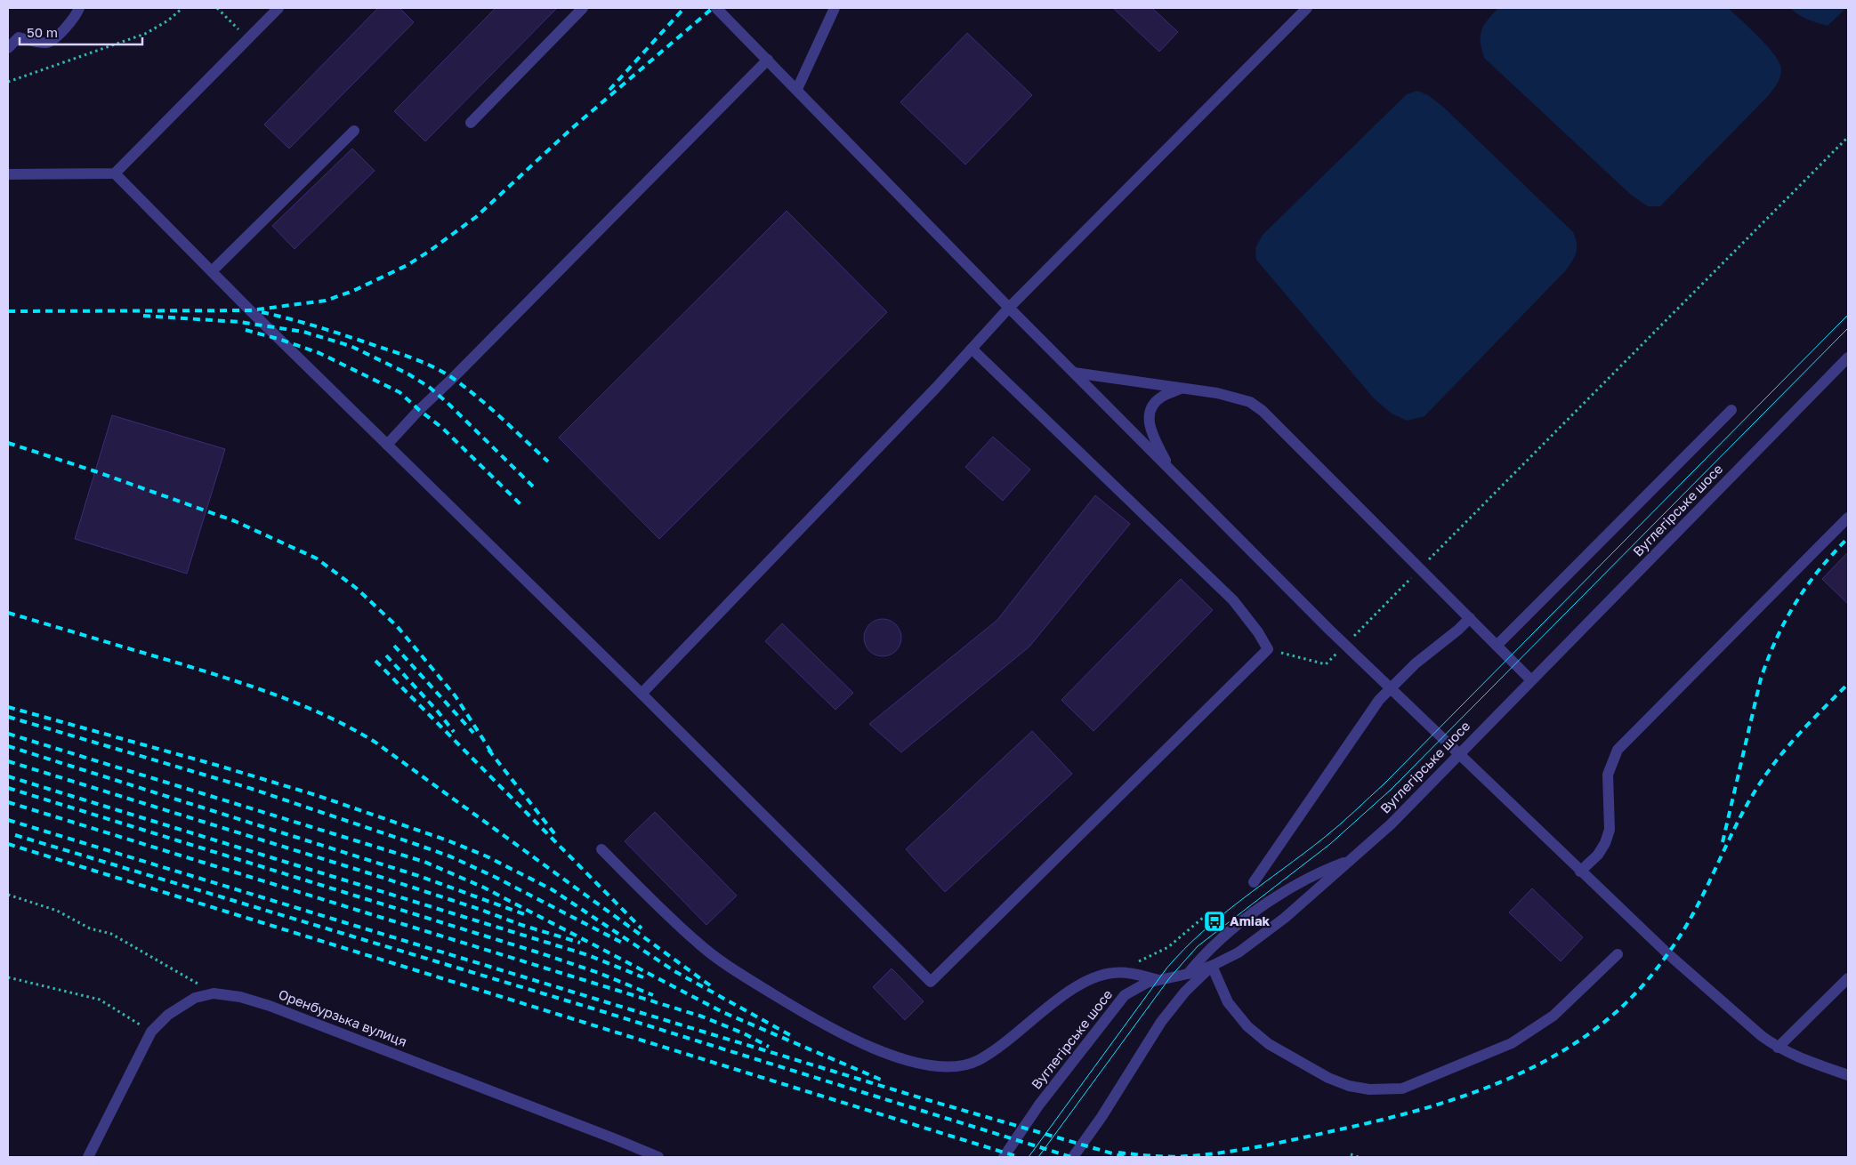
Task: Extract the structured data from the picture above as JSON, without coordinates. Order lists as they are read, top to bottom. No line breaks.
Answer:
{"streets":{"street":["Вуглегірське шосе","Оренбурзька вулиця"]},"places":{"bus stop":["Amiak"]},"scale_bar":"50 m"}
